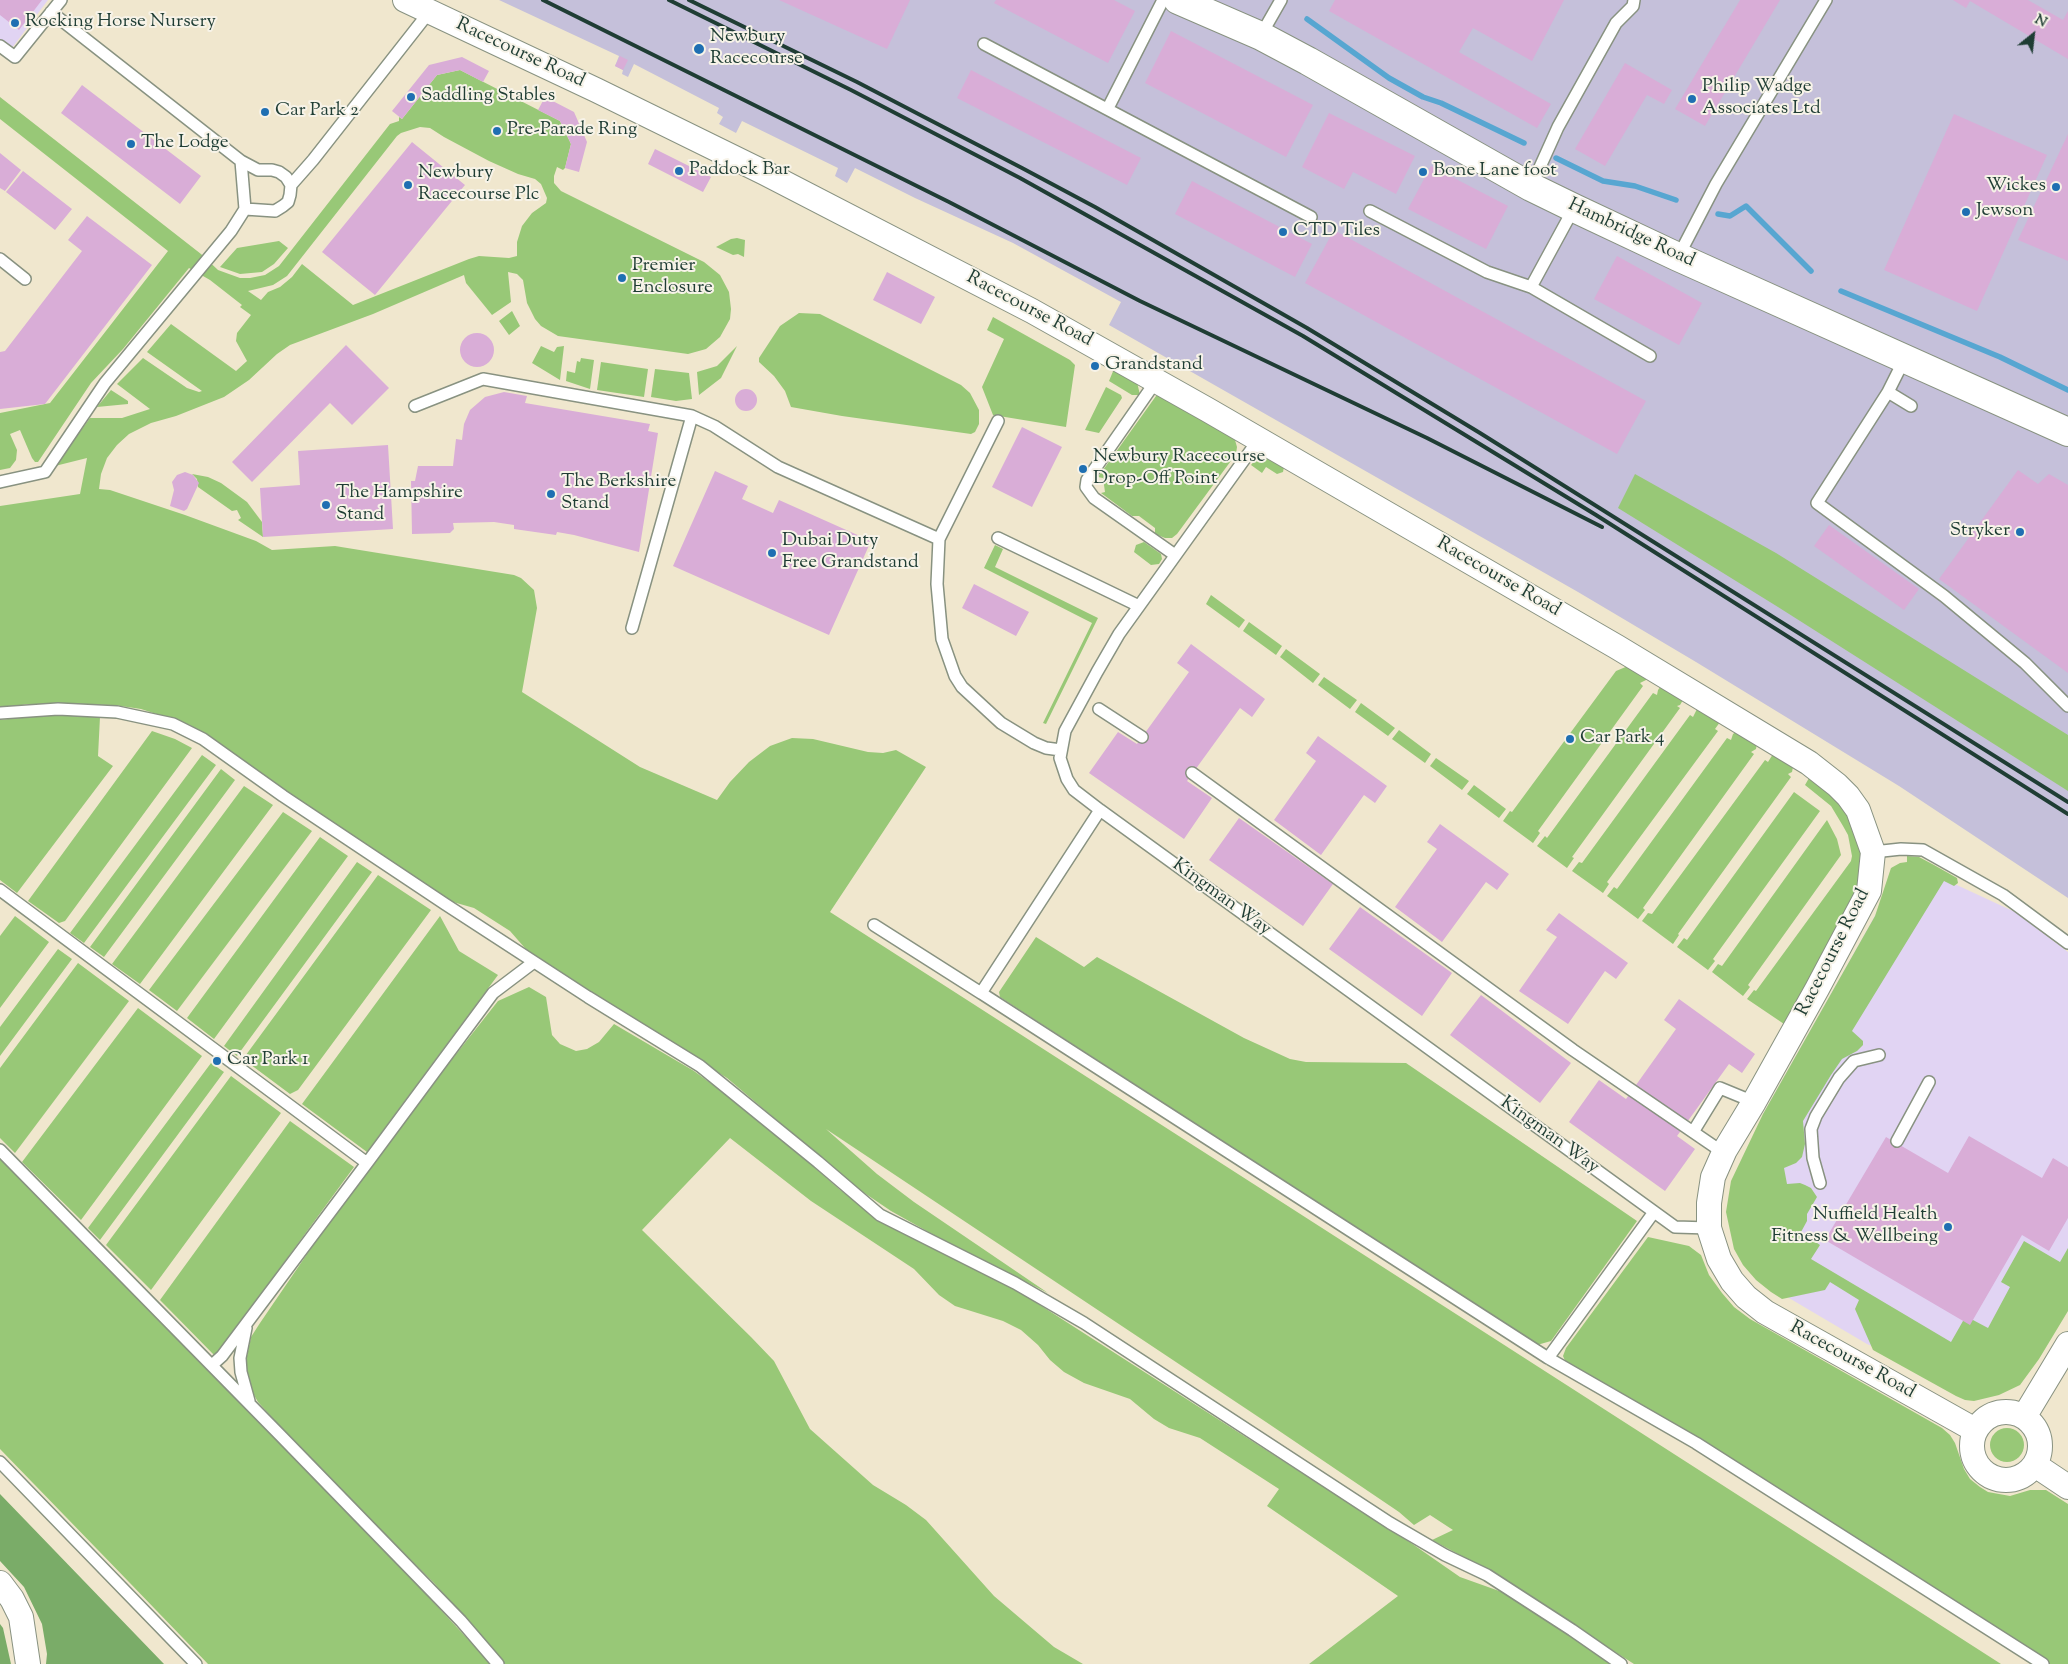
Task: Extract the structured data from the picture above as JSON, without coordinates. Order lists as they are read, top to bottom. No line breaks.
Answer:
{"streets":{"main road":["Hambridge Road"],"street":["Racecourse Road"],"lane":["Kingman Way"]},"crossings":[["Racecourse Road","Kingman Way"]],"places":["Rocking Horse Nursery","Newbury Racecourse","Saddling Stables","Philip Wadge Associates Ltd","Car Park 2","Pre-Parade Ring","The Lodge","Paddock Bar","Bone Lane foot","Newbury Racecourse Plc","Wickes","Jewson","CTD Tiles","Premier Enclosure","Grandstand","Newbury Racecourse Drop-Off Point","The Berkshire Stand","The Hampshire Stand","Stryker","Dubai Duty Free Grandstand","Car Park 4","Car Park 1","Nuffield Health Fitness & Wellbeing"],"north":"top right"}
